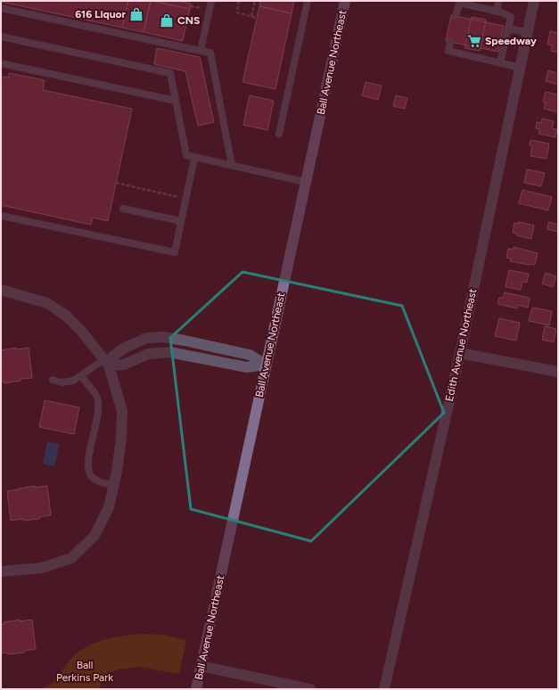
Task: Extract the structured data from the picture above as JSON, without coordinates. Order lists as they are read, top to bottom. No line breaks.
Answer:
{"streets":{"street":["Ball Avenue Northeast","Edith Avenue Northeast"]},"parks":["Ball Perkins Park"],"places":{"shop":["616 Liquor","CNS"],"supermarket":["Speedway"]}}
